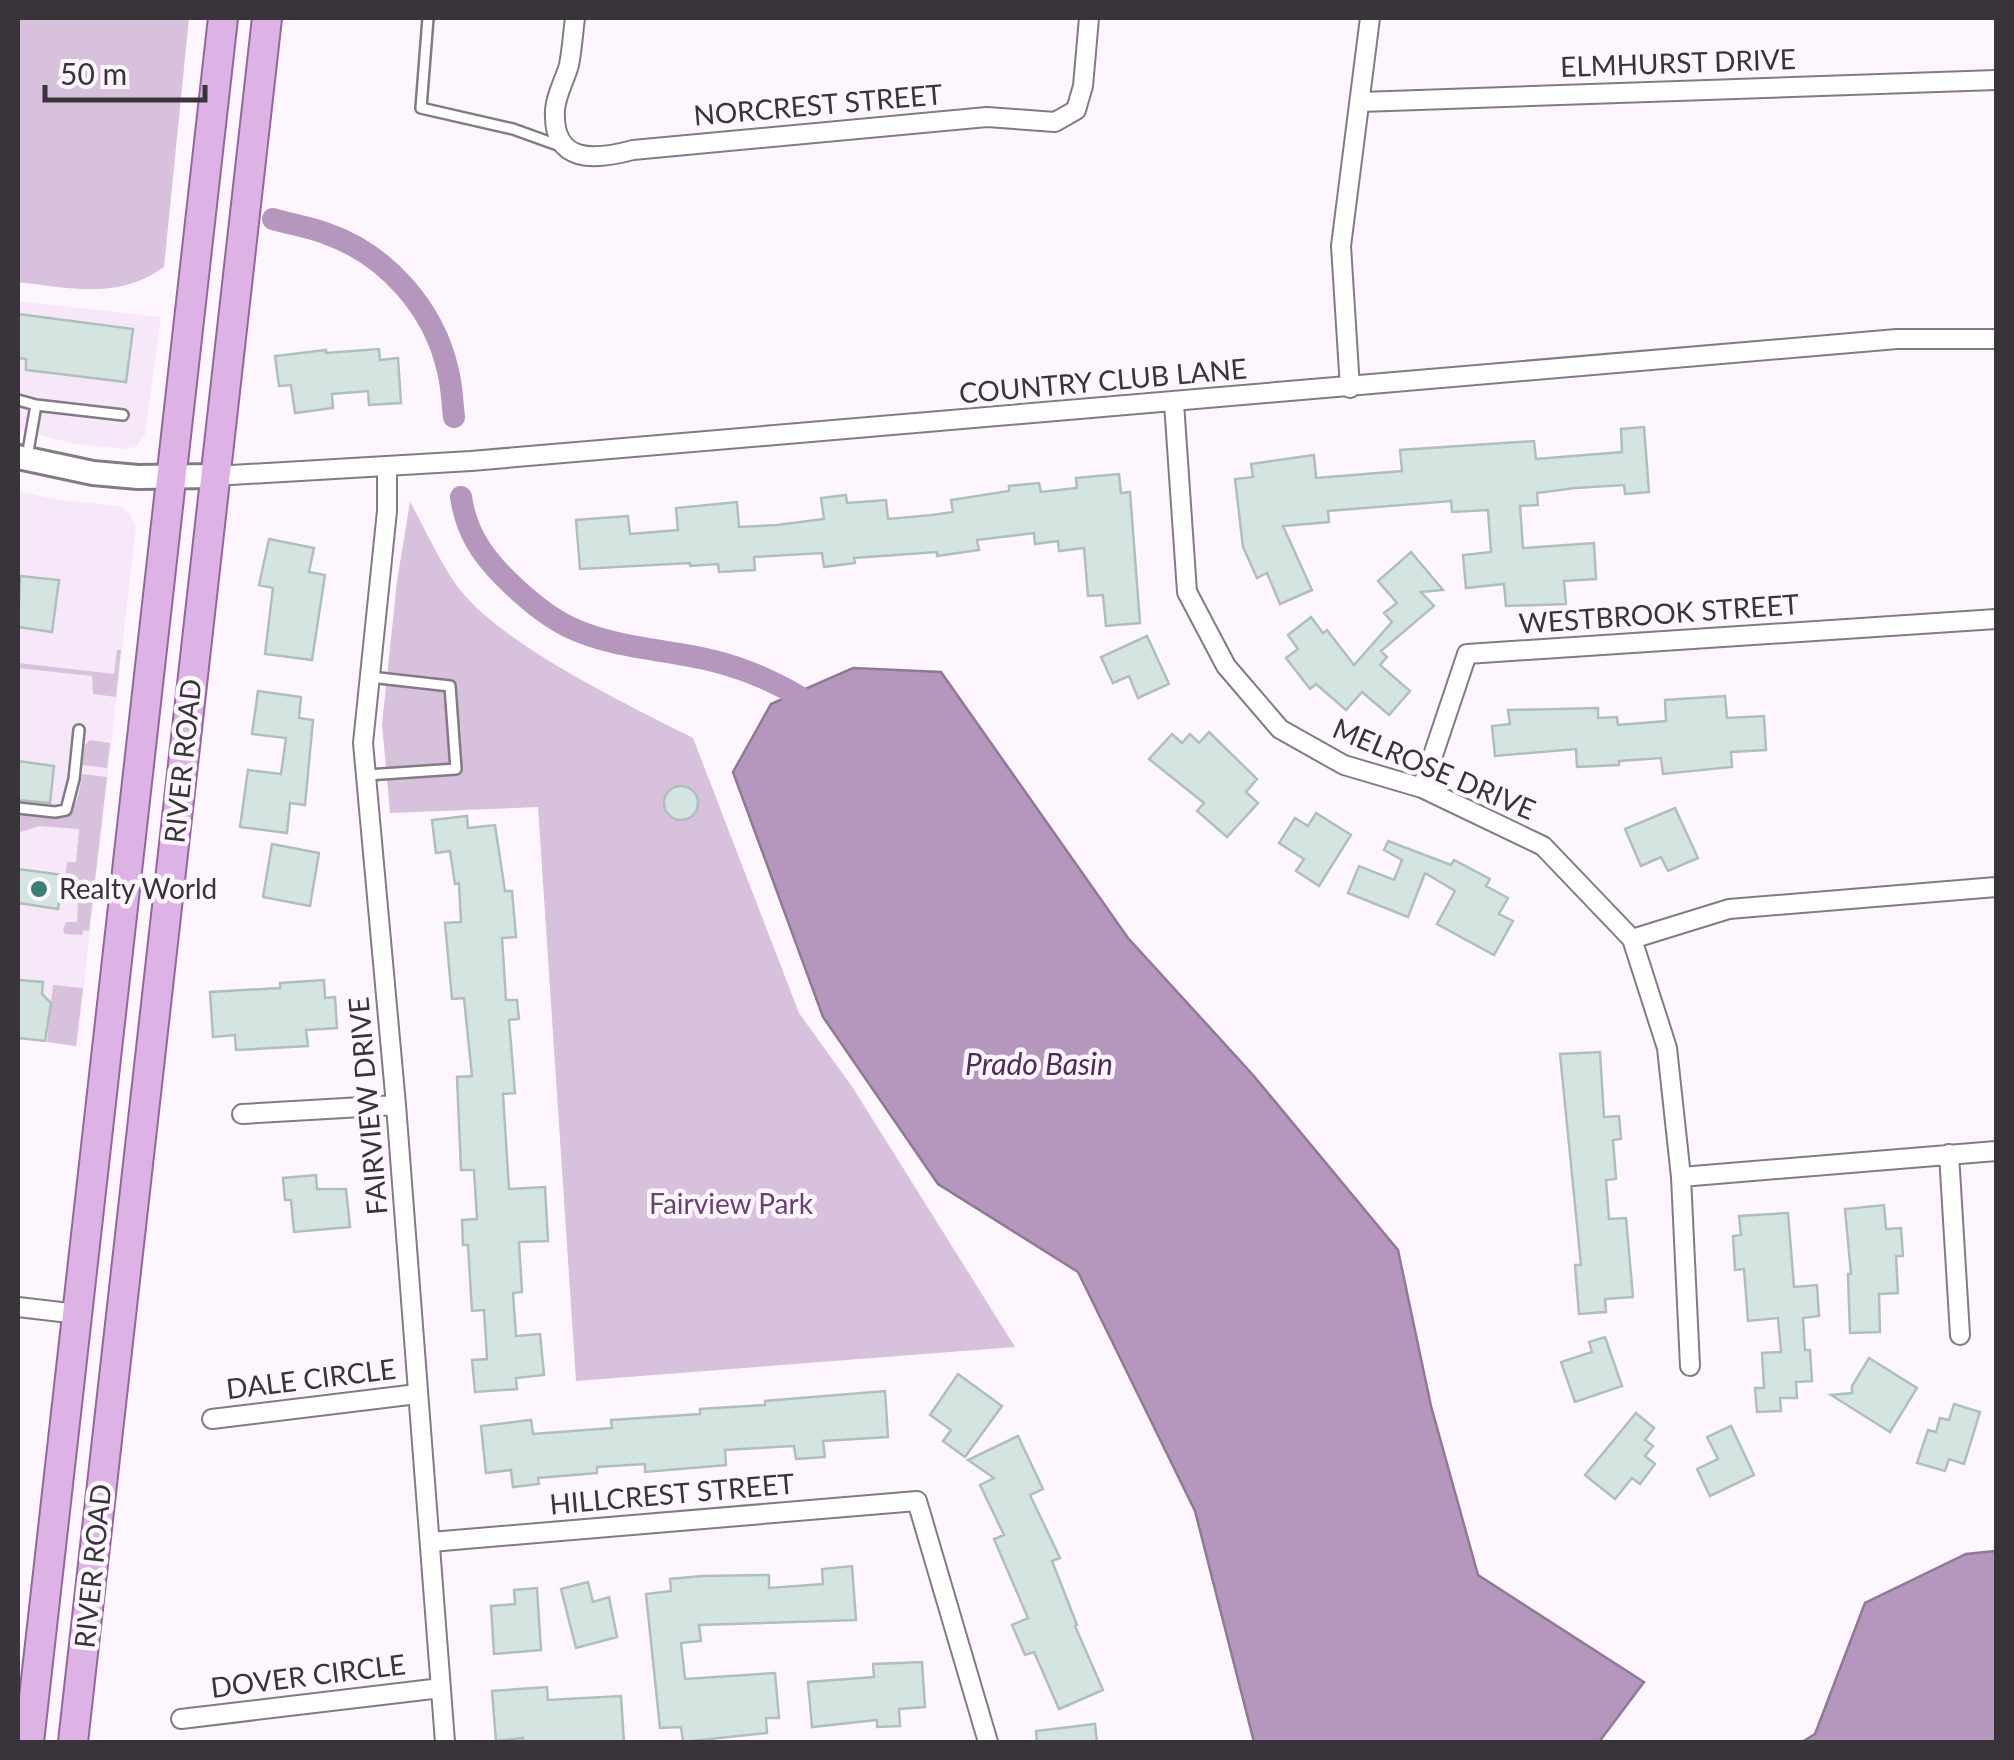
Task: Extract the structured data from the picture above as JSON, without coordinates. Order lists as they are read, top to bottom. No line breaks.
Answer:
{"streets":{"main road":["RIVER ROAD"],"street":["ELMHURST DRIVE","NORCREST STREET","COUNTRY CLUB LANE","WESTBROOK STREET","MELROSE DRIVE","FAIRVIEW DRIVE","DALE CIRCLE","HILLCREST STREET","DOVER CIRCLE"]},"crossings":[["COUNTRY CLUB LANE","RIVER ROAD"],["COUNTRY CLUB LANE","MELROSE DRIVE"],["COUNTRY CLUB LANE","FAIRVIEW DRIVE"],["WESTBROOK STREET","MELROSE DRIVE"],["FAIRVIEW DRIVE","DALE CIRCLE"],["FAIRVIEW DRIVE","HILLCREST STREET"],["FAIRVIEW DRIVE","DOVER CIRCLE"]],"water":["Prado Basin"],"parks":["Fairview Park"],"places":["Realty World"],"scale_bar":"50 m"}
